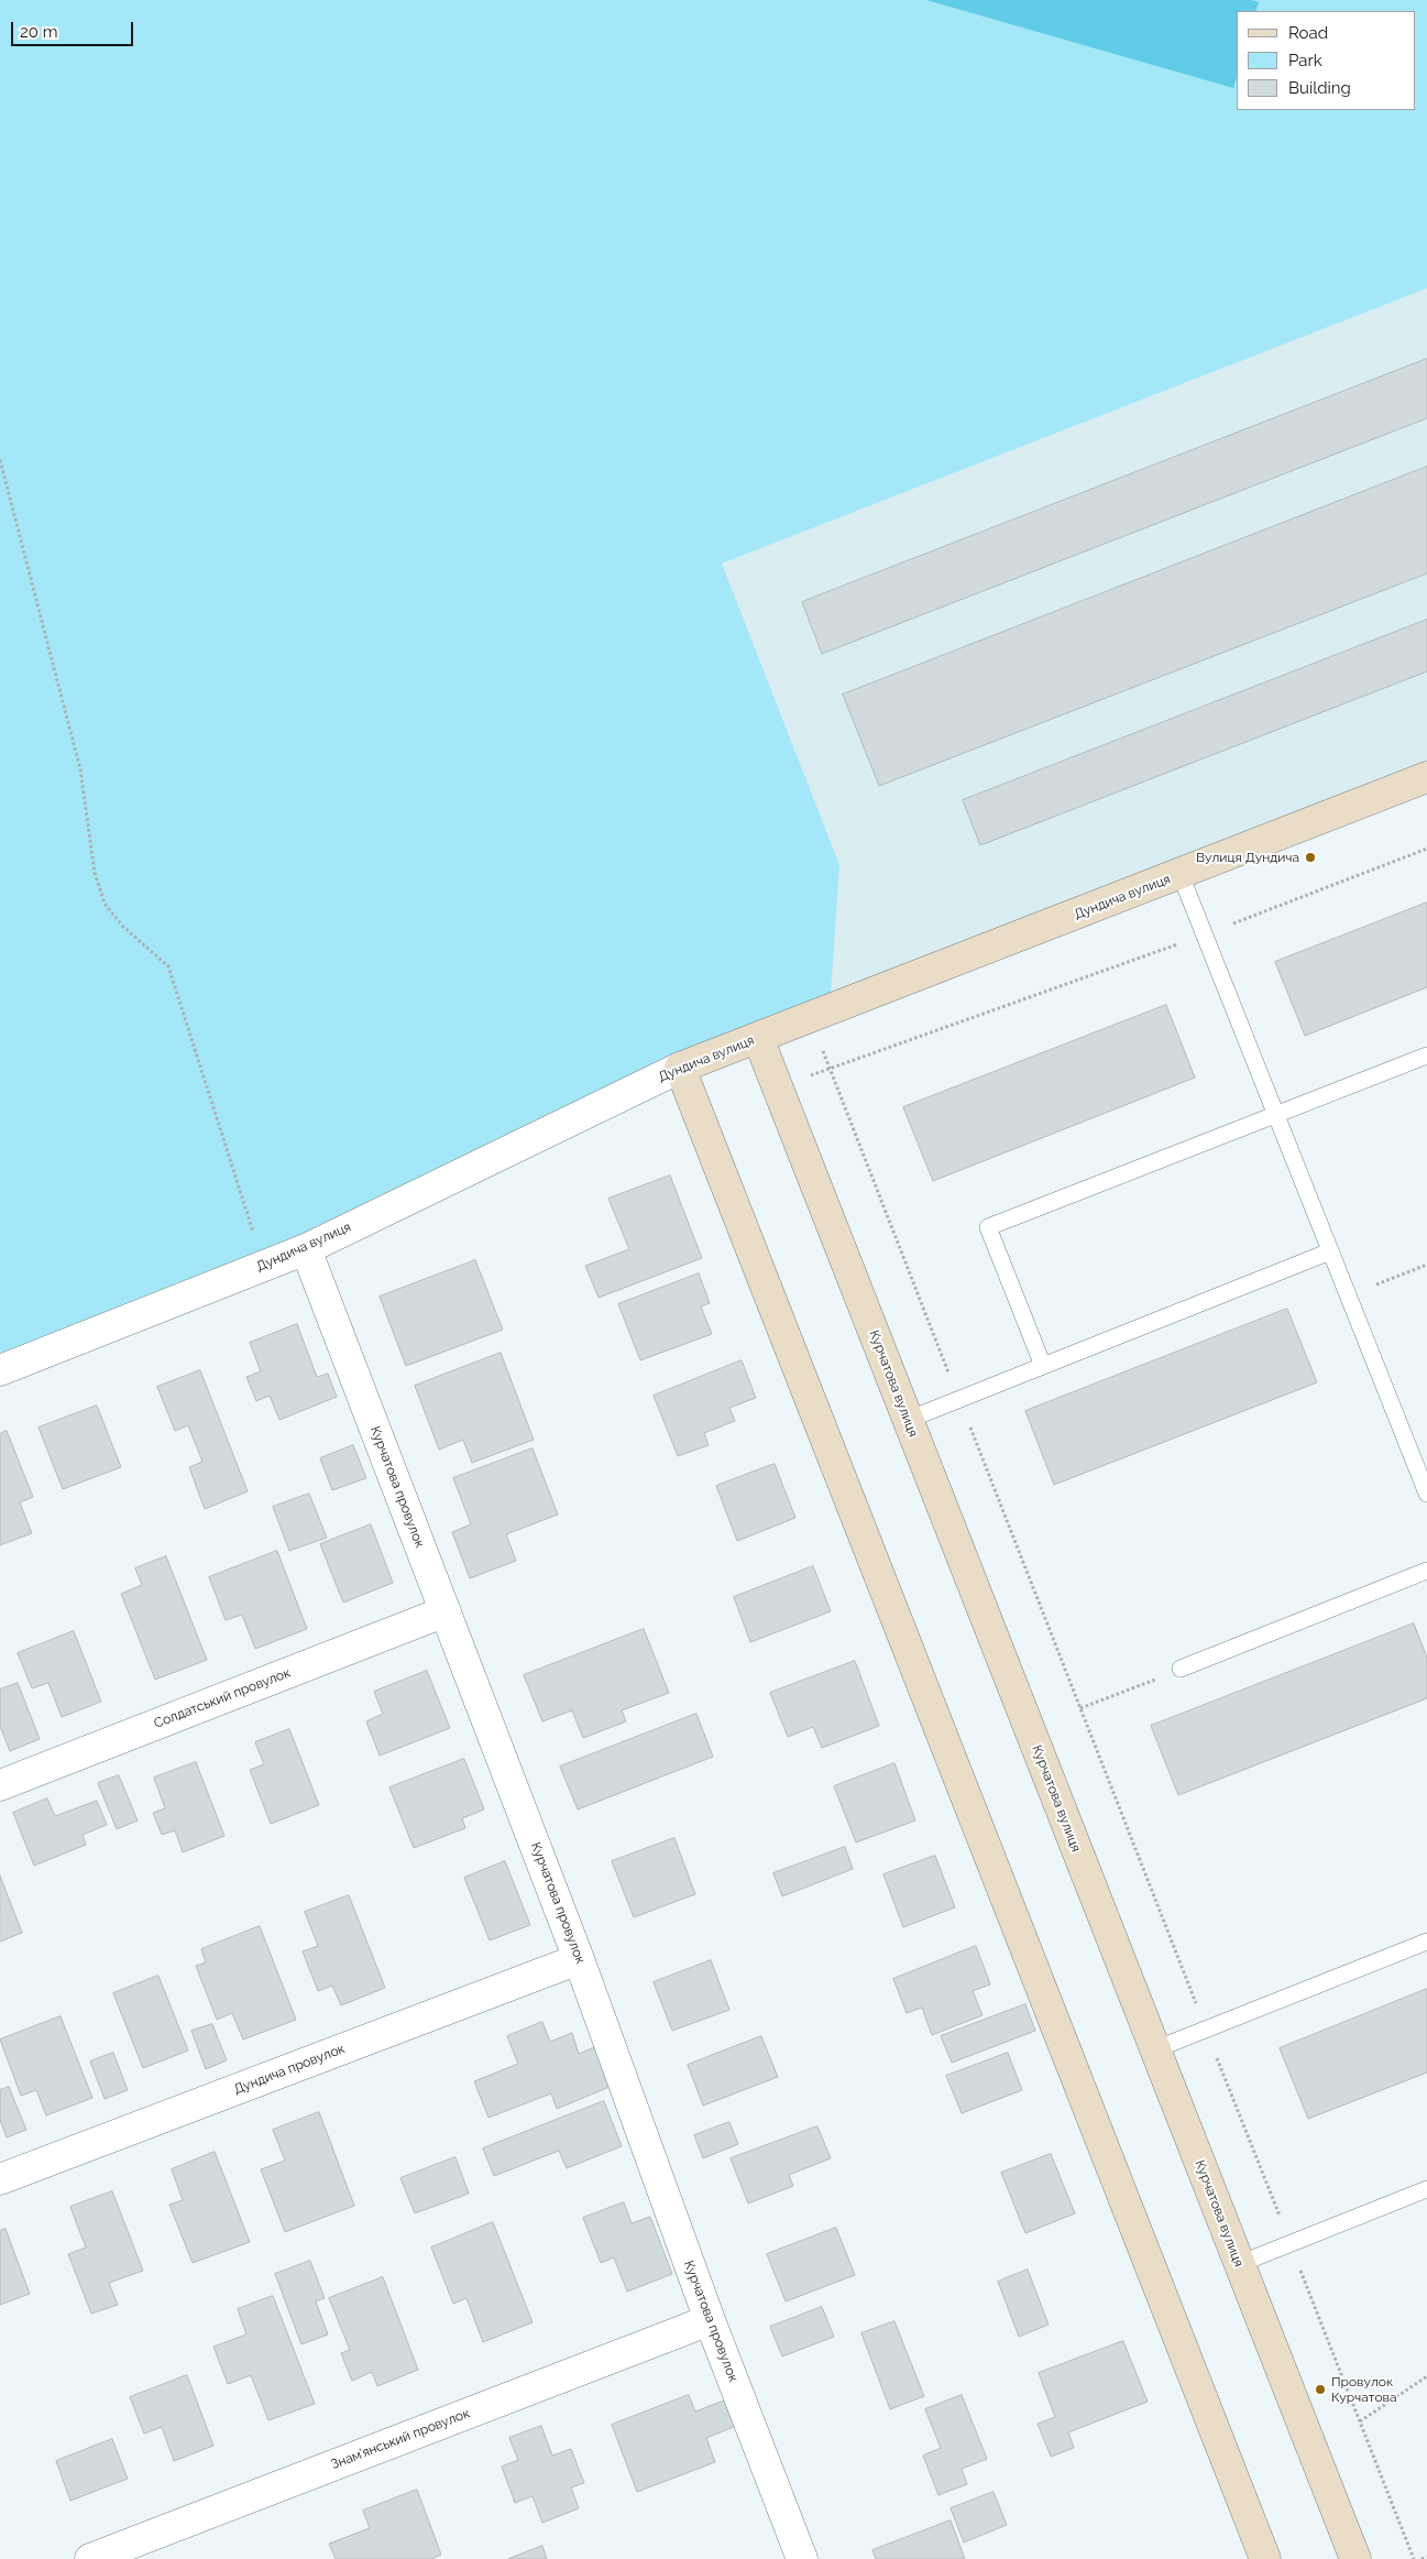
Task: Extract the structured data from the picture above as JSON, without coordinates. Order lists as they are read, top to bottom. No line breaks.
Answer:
{"streets":{"street":["Дундича вулиця","Курчатова вулиця","Курчатова провулок","Солдатський провулок","Дундича провулок","Знам’янський провулок"]},"crossings":[["Дундича вулиця","Курчатова вулиця"],["Дундича вулиця","Курчатова провулок"],["Курчатова провулок","Солдатський провулок"],["Курчатова провулок","Дундича провулок"],["Курчатова провулок","Знам’янський провулок"]],"places":["Вулиця Дундича","Провулок Курчатова"],"legend":["Road","Park","Building"],"scale_bar":"20 m"}
